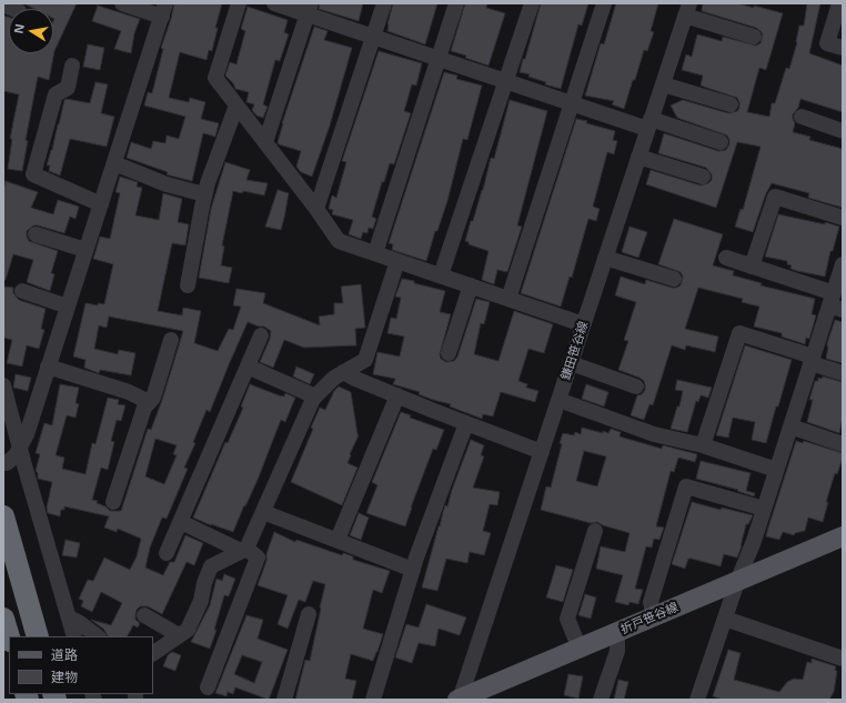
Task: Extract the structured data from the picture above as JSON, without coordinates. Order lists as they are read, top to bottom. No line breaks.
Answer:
{"streets":{"main road":["折戸笹谷線"],"street":["鎌田笹谷線"]},"crossings":[["鎌田笹谷線","折戸笹谷線"]],"legend":["道路","建物"],"north":"left"}
